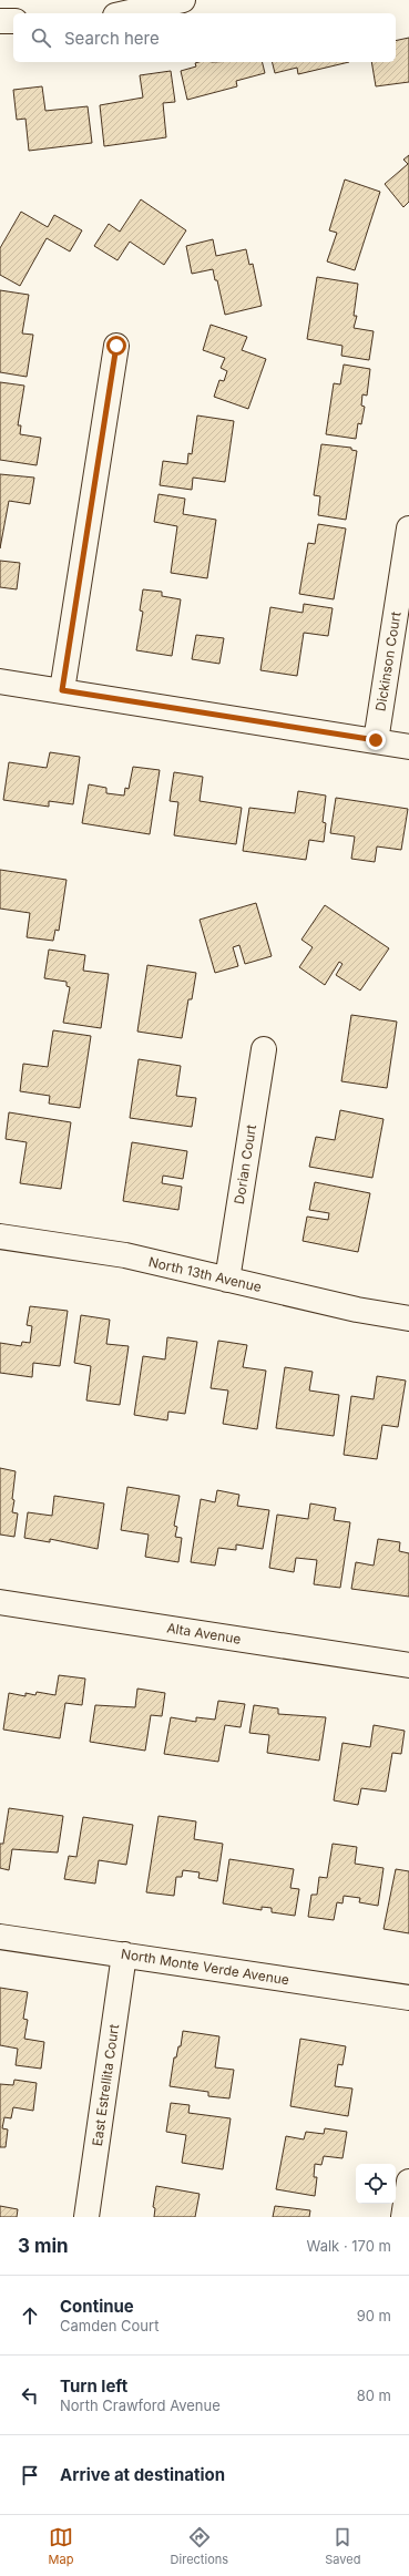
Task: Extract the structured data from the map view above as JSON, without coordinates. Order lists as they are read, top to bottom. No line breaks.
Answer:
{"streets":{"street":["Dickinson Court","Dorian Court","North 13th Avenue","Alta Avenue","North Monte Verde Avenue","East Estrellita Court"]},"crossings":[["Dorian Court","North 13th Avenue"],["North Monte Verde Avenue","East Estrellita Court"]],"page":{"search":"Search here","heading":["3 min","Walk · 170 m"],"list":[["Continue","Camden Court","90 m"],["Turn left","North Crawford Avenue","80 m"],"Arrive at destination"],"nav":["Map","Directions","Saved"]}}
